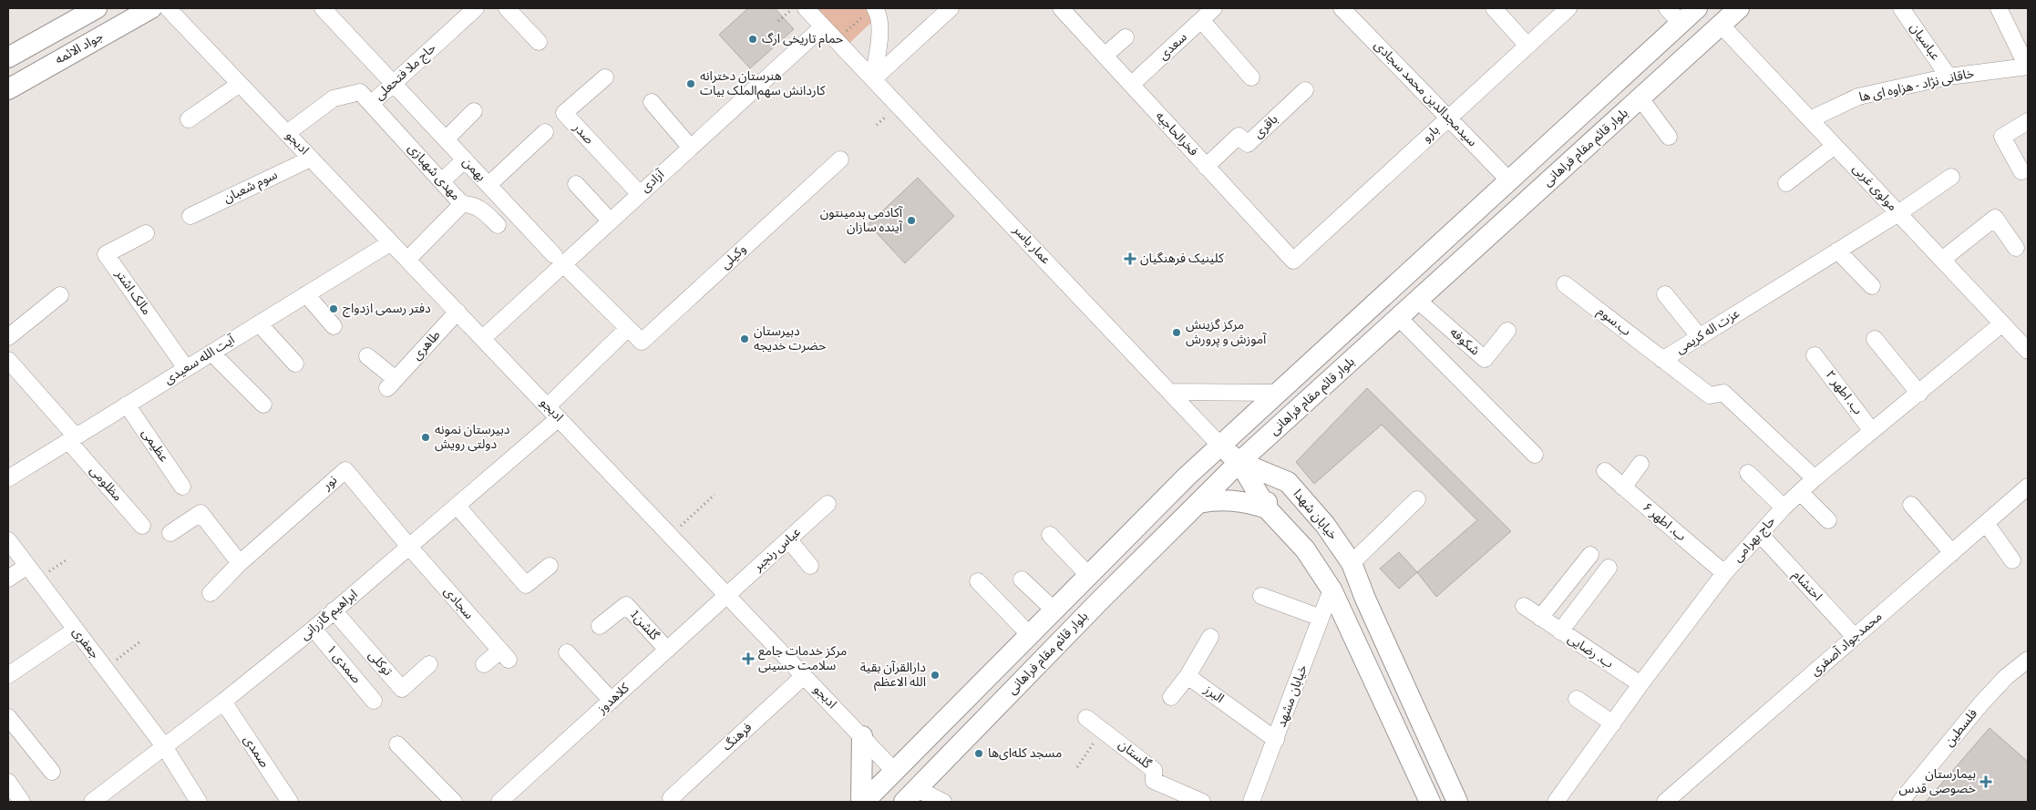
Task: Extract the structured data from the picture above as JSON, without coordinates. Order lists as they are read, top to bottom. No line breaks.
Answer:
{"streets":{"main road":["جواد الائمه","ادبجو","بلوار قائم مقام فراهانی","خیابان شهدا"],"street":["عباسیان","سعدی","حاج ملا فتحعلی","خاقانی نژاد - هزاوه ای ها","سیدمجدالدین محمد سجادی","باقری","صدر","فخرالحاجیه","بارو","بهمن","مهدی شهبازی","آزادی","سوم شعبان","مولوی غربی","عمار یاسر","وکیلی","مالک اشتر","ب.سوم","عزت اله کریمی","شکوفه","طاهری","آیت الله سعیدی","ب. اطهر ۲","عظیمی","نور","مظلومی","ب. اطهر ۶","حاج بهرامی","عباس رنجبر","احتشام","سجادی","ابراهیم گازرانی","گلشن1","جعفری","محمدجواد آصفری","ب. رضایی","توکلی","صمدی ۱","البرز","خیابان مشهد","کلاهدوز","فلسطین","فرهنگ","صمدی","گلستان"]},"crossings":[["عباسیان","خاقانی نژاد - هزاوه ای ها"],["سعدی","فخرالحاجیه"],["حاج ملا فتحعلی","ادبجو"],["حاج ملا فتحعلی","بهمن"],["حاج ملا فتحعلی","مهدی شهبازی"],["خاقانی نژاد - هزاوه ای ها","مولوی غربی"],["سیدمجدالدین محمد سجادی","بارو"],["سیدمجدالدین محمد سجادی","بلوار قائم مقام فراهانی"],["باقری","فخرالحاجیه"],["صدر","آزادی"],["فخرالحاجیه","بارو"],["ادبجو","بلوار قائم مقام فراهانی"],["ادبجو","مهدی شهبازی"],["ادبجو","آزادی"],["ادبجو","سوم شعبان"],["ادبجو","طاهری"],["ادبجو","آیت الله سعیدی"],["ادبجو","عباس رنجبر"],["ادبجو","ابراهیم گازرانی"],["ادبجو","کلاهدوز"],["ادبجو","فرهنگ"],["بلوار قائم مقام فراهانی","مولوی غربی"],["بلوار قائم مقام فراهانی","عمار یاسر"],["بلوار قائم مقام فراهانی","شکوفه"],["بلوار قائم مقام فراهانی","خیابان شهدا"],["بهمن","آزادی"],["بهمن","وکیلی"],["آزادی","عمار یاسر"],["آزادی","وکیلی"],["مولوی غربی","عزت اله کریمی"],["مولوی غربی","حاج بهرامی"],["مالک اشتر","آیت الله سعیدی"],["ب.سوم","عزت اله کریمی"],["عزت اله کریمی","حاج بهرامی"],["آیت الله سعیدی","عظیمی"],["آیت الله سعیدی","مظلومی"],["ب. اطهر ۲","حاج بهرامی"],["نور","سجادی"],["نور","ابراهیم گازرانی"],["ب. اطهر ۶","حاج بهرامی"],["حاج بهرامی","احتشام"],["حاج بهرامی","ب. رضایی"],["عباس رنجبر","کلاهدوز"],["احتشام","محمدجواد آصفری"],["سجادی","ابراهیم گازرانی"],["ابراهیم گازرانی","جعفری"],["ابراهیم گازرانی","توکلی"],["ابراهیم گازرانی","صمدی ۱"],["ابراهیم گازرانی","صمدی"],["گلشن1","کلاهدوز"],["البرز","خیابان مشهد"]],"places":{"other":["حمام تاریخی ارگ","هنرستان دخترانه کاردانش سهم‌الملک بیات","آکادمی بدمینتون آینده سازان","دفتر رسمی ازدواج","مرکز گزینش آموزش و پرورش","دبیرستان حضرت خدیجه","دبیرستان نمونه دولتی رویش","دارالقرآن بقیة الله الاعظم","مسجد کله‌ای‌ها"],"health":["کلینیک فرهنگیان","مرکز خدمات جامع سلامت حسینی","بیمارستان خصوصی قدس"]}}
